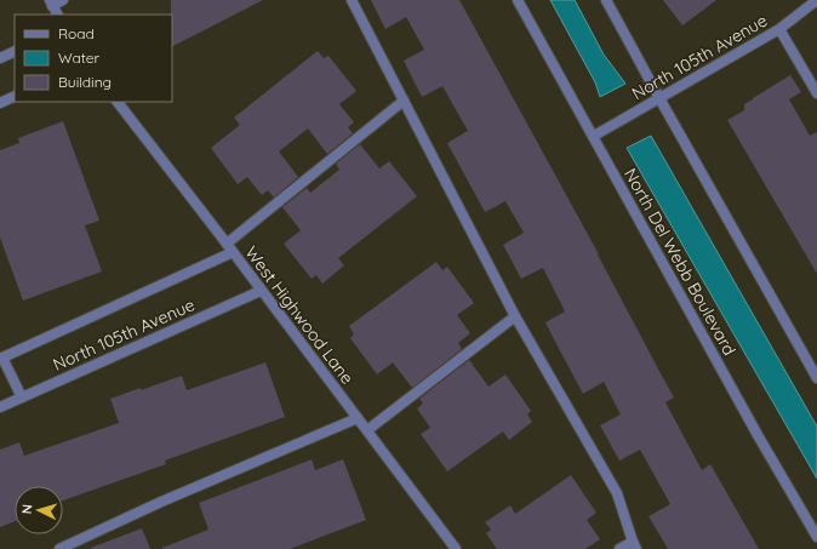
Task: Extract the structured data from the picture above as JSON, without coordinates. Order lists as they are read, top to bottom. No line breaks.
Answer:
{"streets":{"street":["North 105th Avenue","North Del Webb Boulevard","West Highwood Lane"]},"crossings":[["North 105th Avenue","North Del Webb Boulevard"],["North 105th Avenue","West Highwood Lane"]],"legend":["Road","Water","Building"],"north":"left"}
